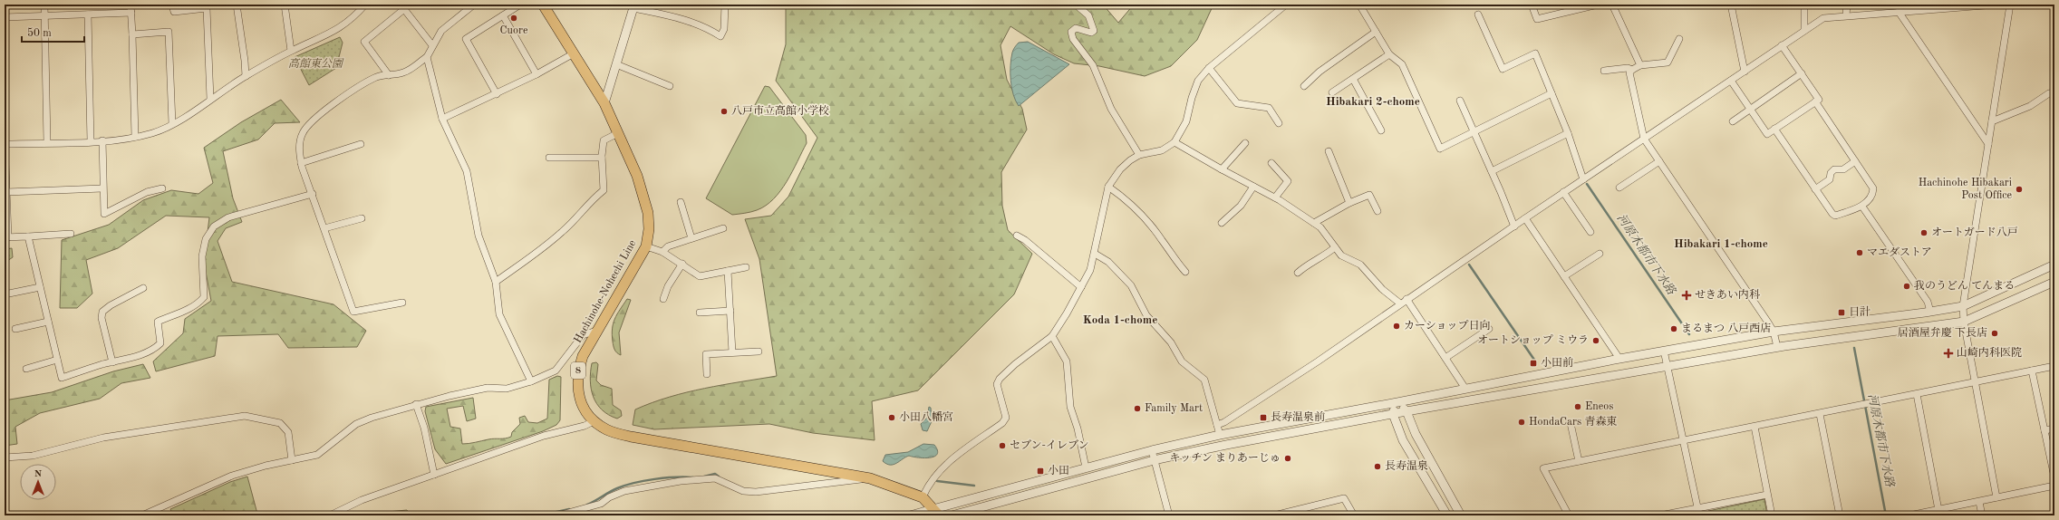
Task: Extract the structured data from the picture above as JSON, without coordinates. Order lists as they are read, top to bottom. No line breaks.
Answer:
{"streets":{"main road":["Hachinohe-Nohechi Line","8"]},"districts":["Hibakari 2-chome","Hibakari 1-chome","Koda 1-chome"],"water":["河原木都市下水路"],"parks":["高館東公園"],"places":{"other":["Cuore","八戸市立高館小学校","Hachinohe Hibakari Post Office","オートガード八戸","マエダストア","我のうどん てんまる","カーショップ日向","まるまつ 八戸西店","居酒屋弁慶 下長店","オートショップ ミウラ","Eneos","Family Mart","小田八幡宮","HondaCars 青森東","セブン-イレブン","キッチン まりあーじゅ","長寿温泉"],"health":["せきあい内科","山崎内科医院"],"transit":["日計","小田前","長寿温泉前","小田"]},"scale_bar":"50 m","north":"top"}
